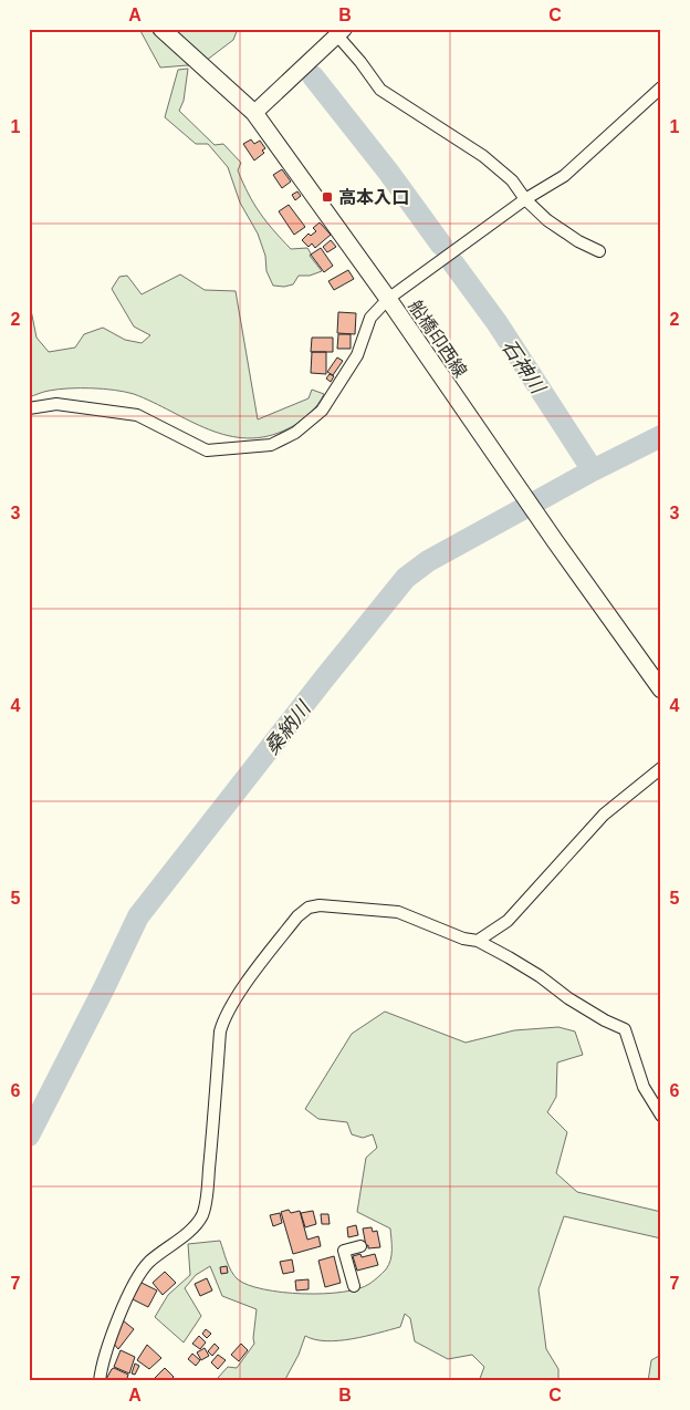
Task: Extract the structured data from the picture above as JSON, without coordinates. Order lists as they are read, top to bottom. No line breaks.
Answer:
{"streets":{"main road":["船橋印西線"]},"water":["石神川","桑納川"],"places":{"transit":["高本入口"]},"grid":{"columns":["A","B","C"],"rows":["1","2","3","4","5","6","7"]}}
